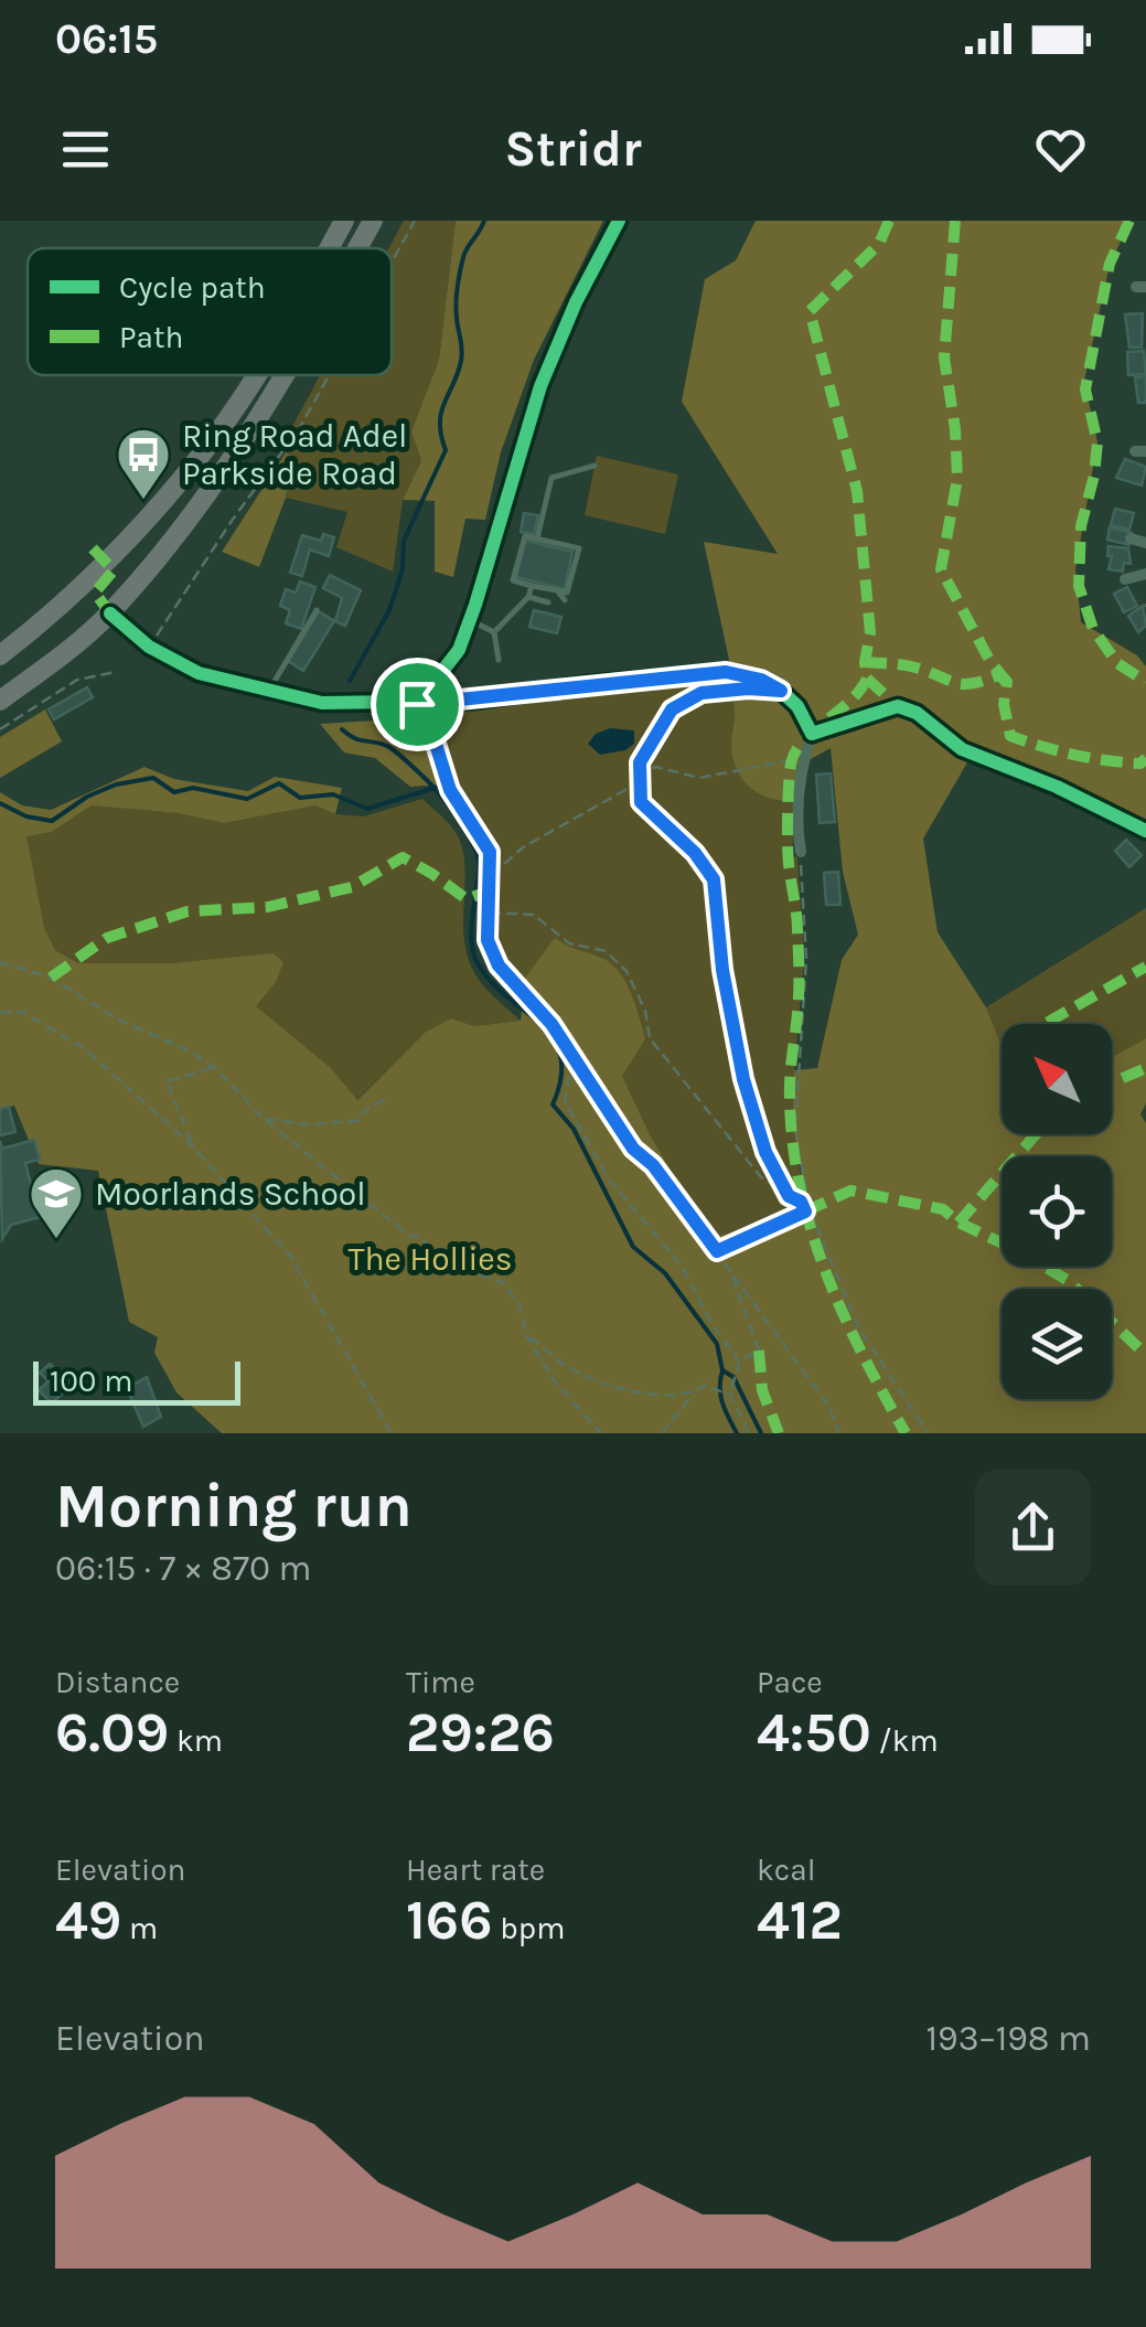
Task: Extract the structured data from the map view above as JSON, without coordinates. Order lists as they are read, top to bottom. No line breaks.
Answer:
{"parks":["The Hollies"],"places":{"bus stop":["Ring Road Adel Parkside Road"],"school or university":["Moorlands School"]},"legend":["Cycle path","Path"],"scale_bar":"100 m","north":"top left","page":{"status":"06:15","header":"Stridr","scale":"100 m","heading":["Morning run","06:15 · 7 × 870 m"],"stats":[["Distance","6.09 km"],["Time","29:26"],["Pace","4:50 /km"],["Elevation","49 m"],["Heart rate","166 bpm"],["kcal","412"]],"chart":["Elevation","193–198 m"]}}
